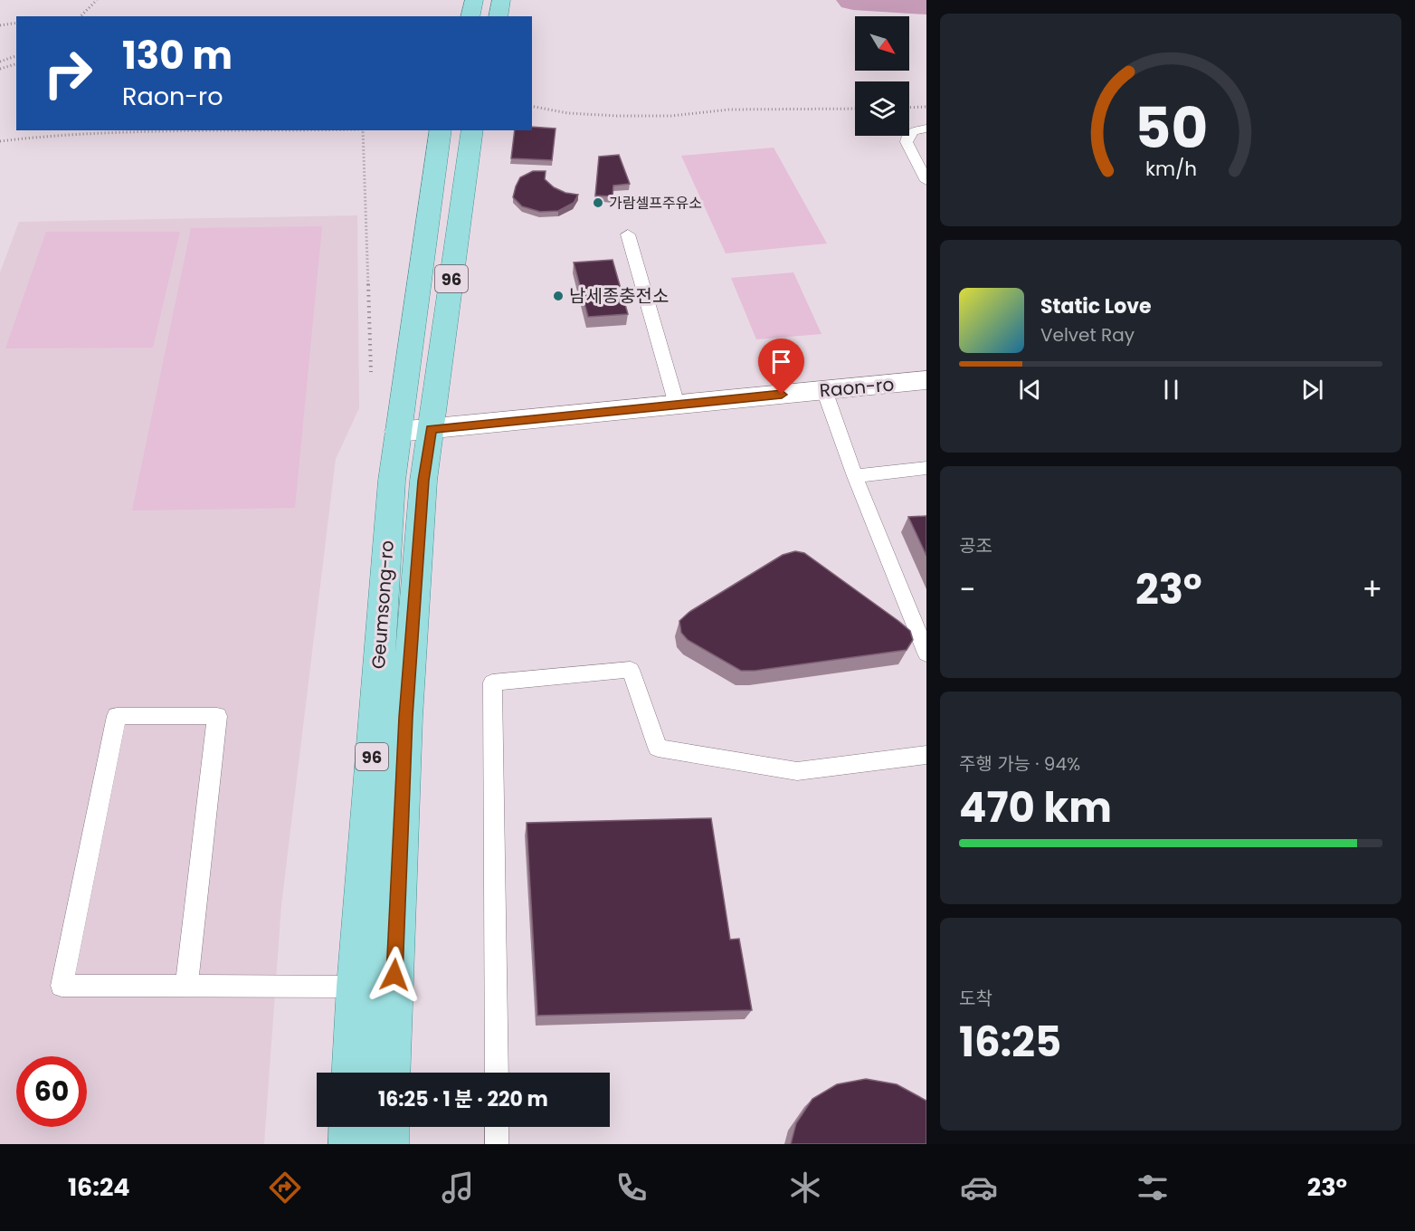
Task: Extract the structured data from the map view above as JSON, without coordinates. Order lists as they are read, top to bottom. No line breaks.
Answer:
{"streets":{"main road":["96","Raon-ro","Geumsong-ro"]},"crossings":[["Raon-ro","Geumsong-ro"]],"places":["가람셀프주유소","남세종충전소"],"north":"bottom right","page":{"turn":["130 m","Raon-ro"],"song":["Static Love","Velvet Ray"],"tile":["공조",["주행 가능 · 94%","470 km"],["도착","16:25"]],"heat":["−","23°","+"],"limit":"60","trip":"16:25 · 1 분 · 220 m","tabs":["16:24","23°"],"gauge":["50","km/h"]}}
